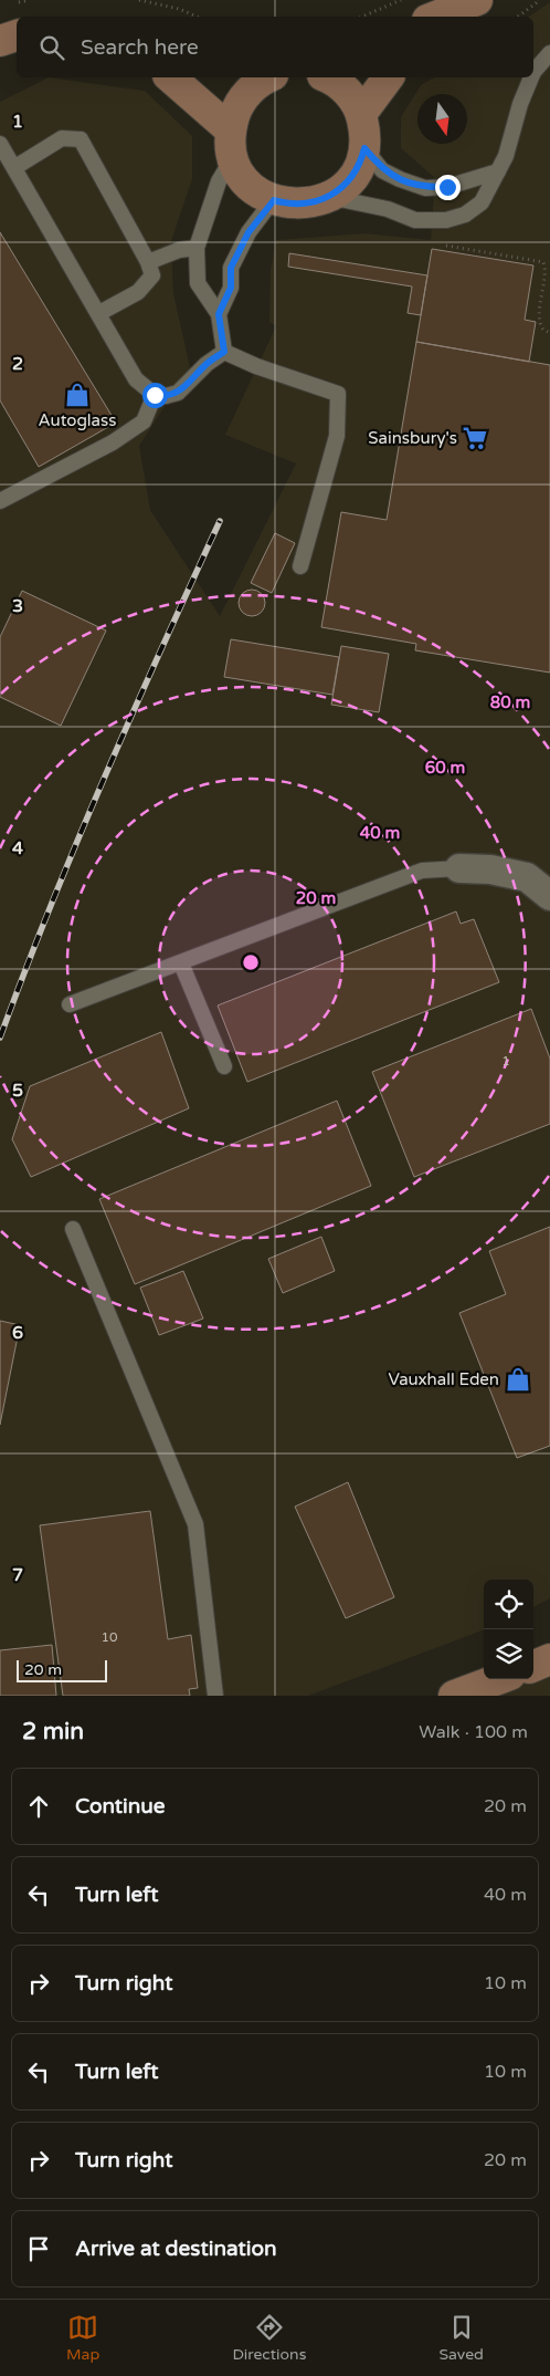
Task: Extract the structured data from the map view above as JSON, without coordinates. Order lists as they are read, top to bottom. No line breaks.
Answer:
{"places":{"shop":["Autoglass","Vauxhall Eden"],"supermarket":["Sainsbury's"]},"house_numbers":["1","10"],"scale_bar":"20 m","north":"bottom","page":{"search":"Search here","scale":"20 m","heading":["2 min","Walk · 100 m"],"list":[["Continue","20 m"],["Turn left","40 m"],["Turn right","10 m"],["Turn left","10 m"],["Turn right","20 m"],"Arrive at destination"],"nav":["Map","Directions","Saved"]},"grid":{"rows":["1","2","3","4","5","6","7"]},"rings":["80 m","60 m","40 m","20 m"]}
